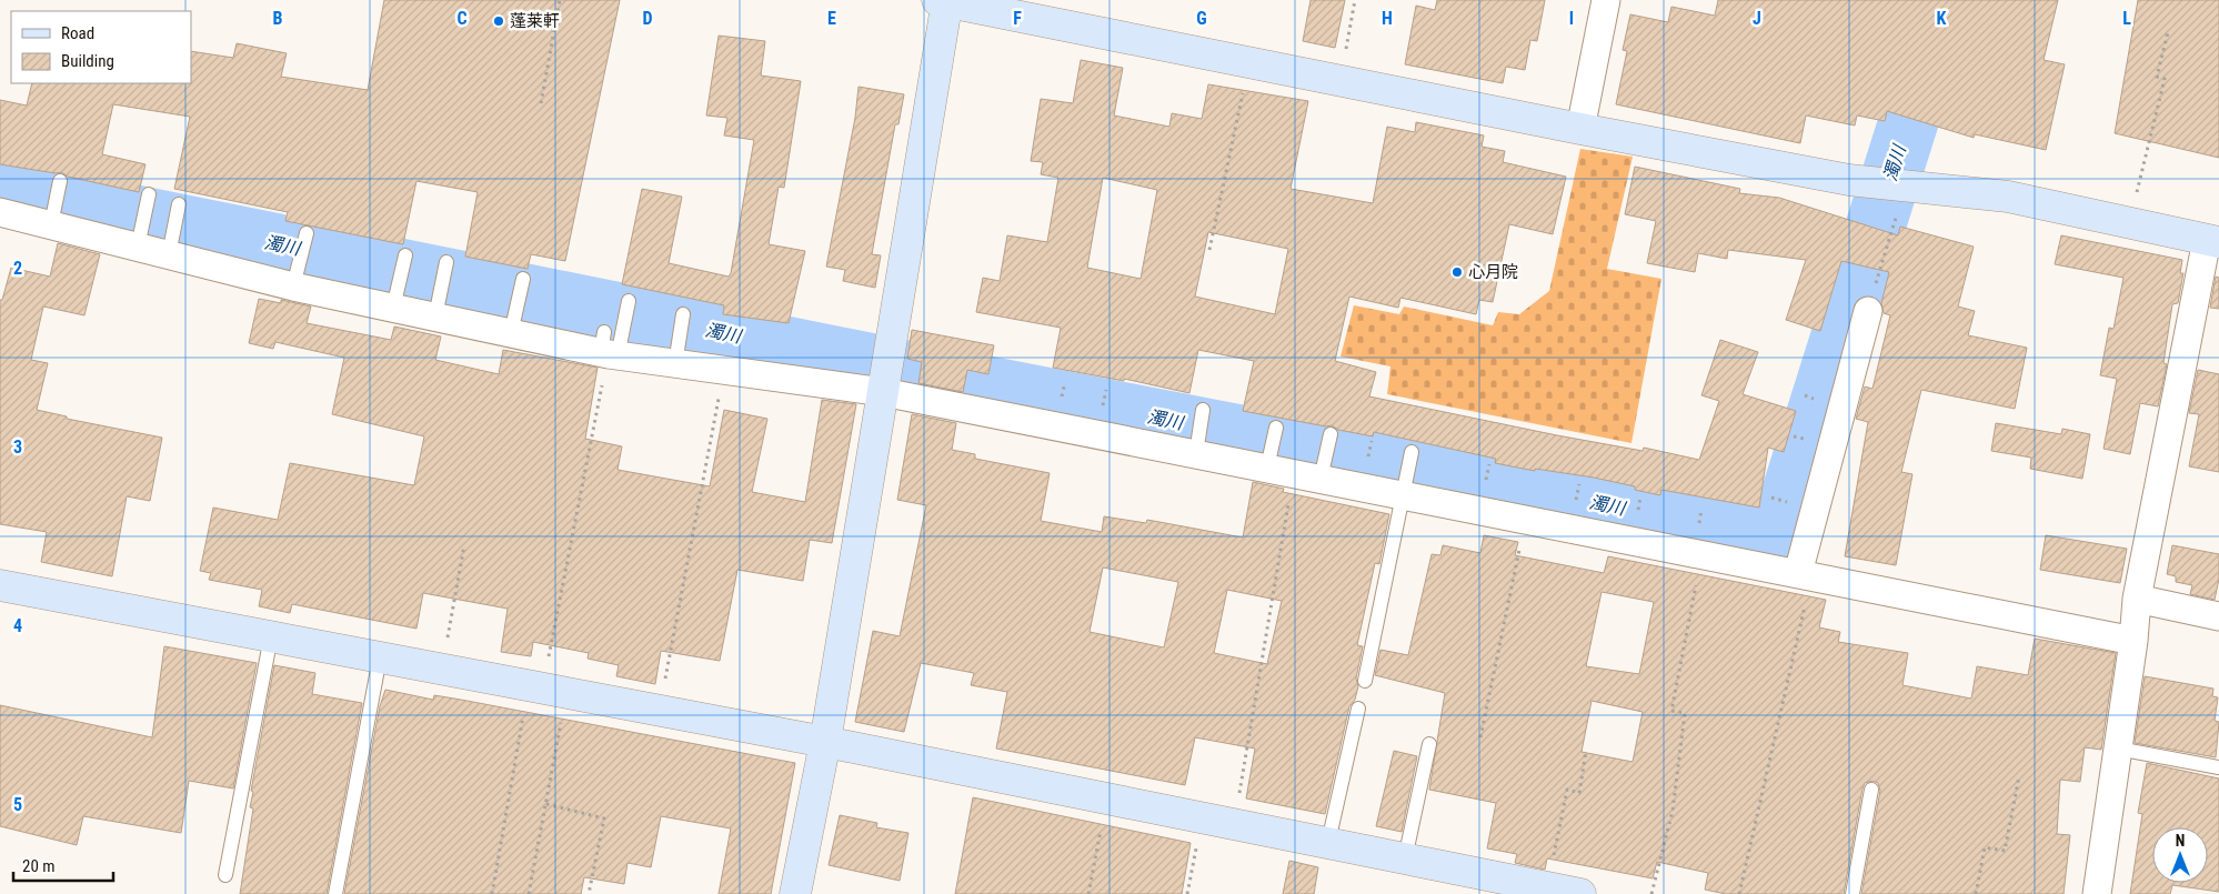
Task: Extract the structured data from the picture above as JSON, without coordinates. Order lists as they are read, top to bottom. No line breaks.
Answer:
{"water":["濁川"],"places":["蓬莱軒","心月院"],"legend":["Road","Building"],"scale_bar":"20 m","north":"top","grid":{"columns":["B","C","D","E","F","G","H","I","J","K","L"],"rows":["2","3","4","5"]}}
